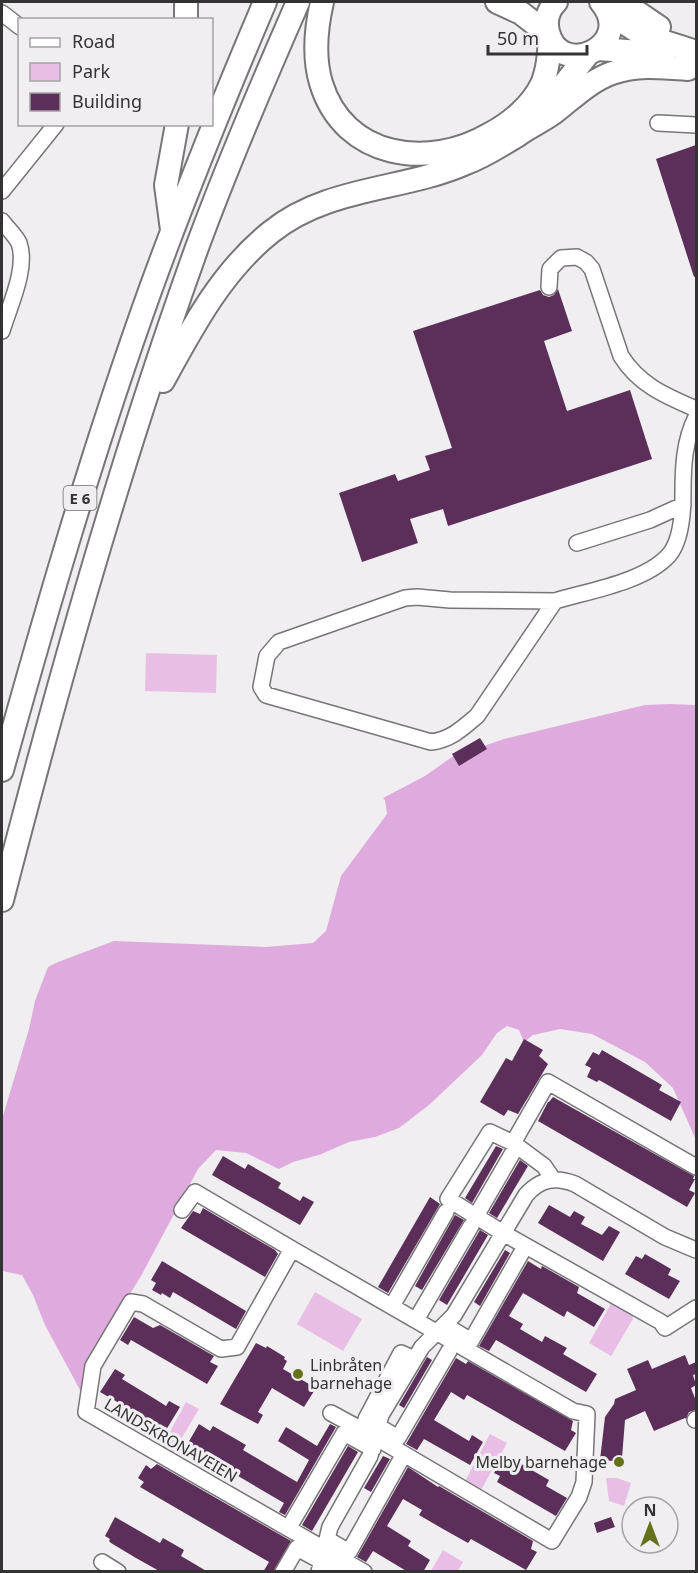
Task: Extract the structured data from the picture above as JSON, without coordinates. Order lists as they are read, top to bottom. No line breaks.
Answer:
{"streets":{"highway":["E 6"],"street":["LANDSKRONAVEIEN"]},"places":["Linbråten barnehage","Melby barnehage"],"legend":["Road","Park","Building"],"scale_bar":"50 m","north":"top"}
